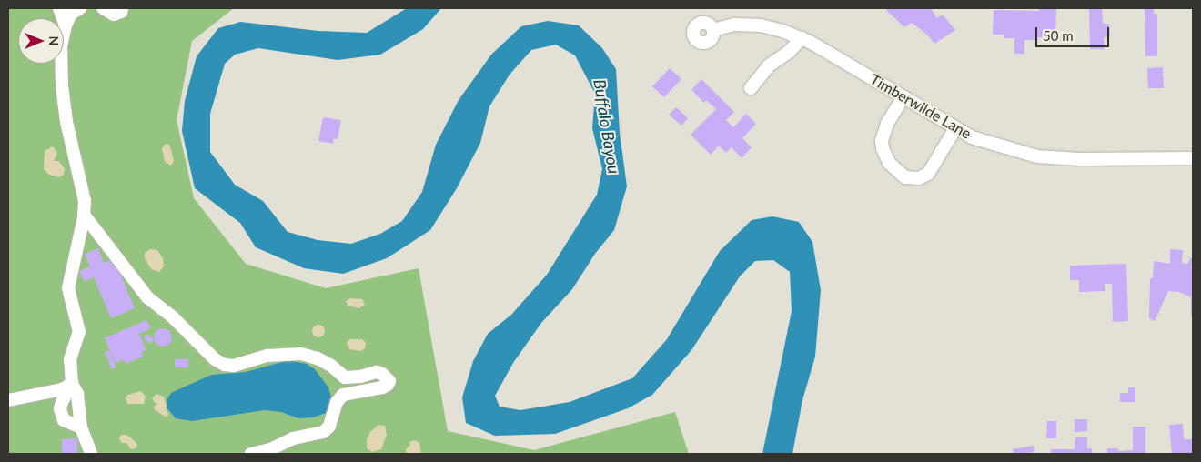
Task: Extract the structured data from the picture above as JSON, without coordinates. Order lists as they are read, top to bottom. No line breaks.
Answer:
{"streets":{"street":["Timberwilde Lane"]},"water":["Buffalo Bayou"],"scale_bar":"50 m","north":"right"}
